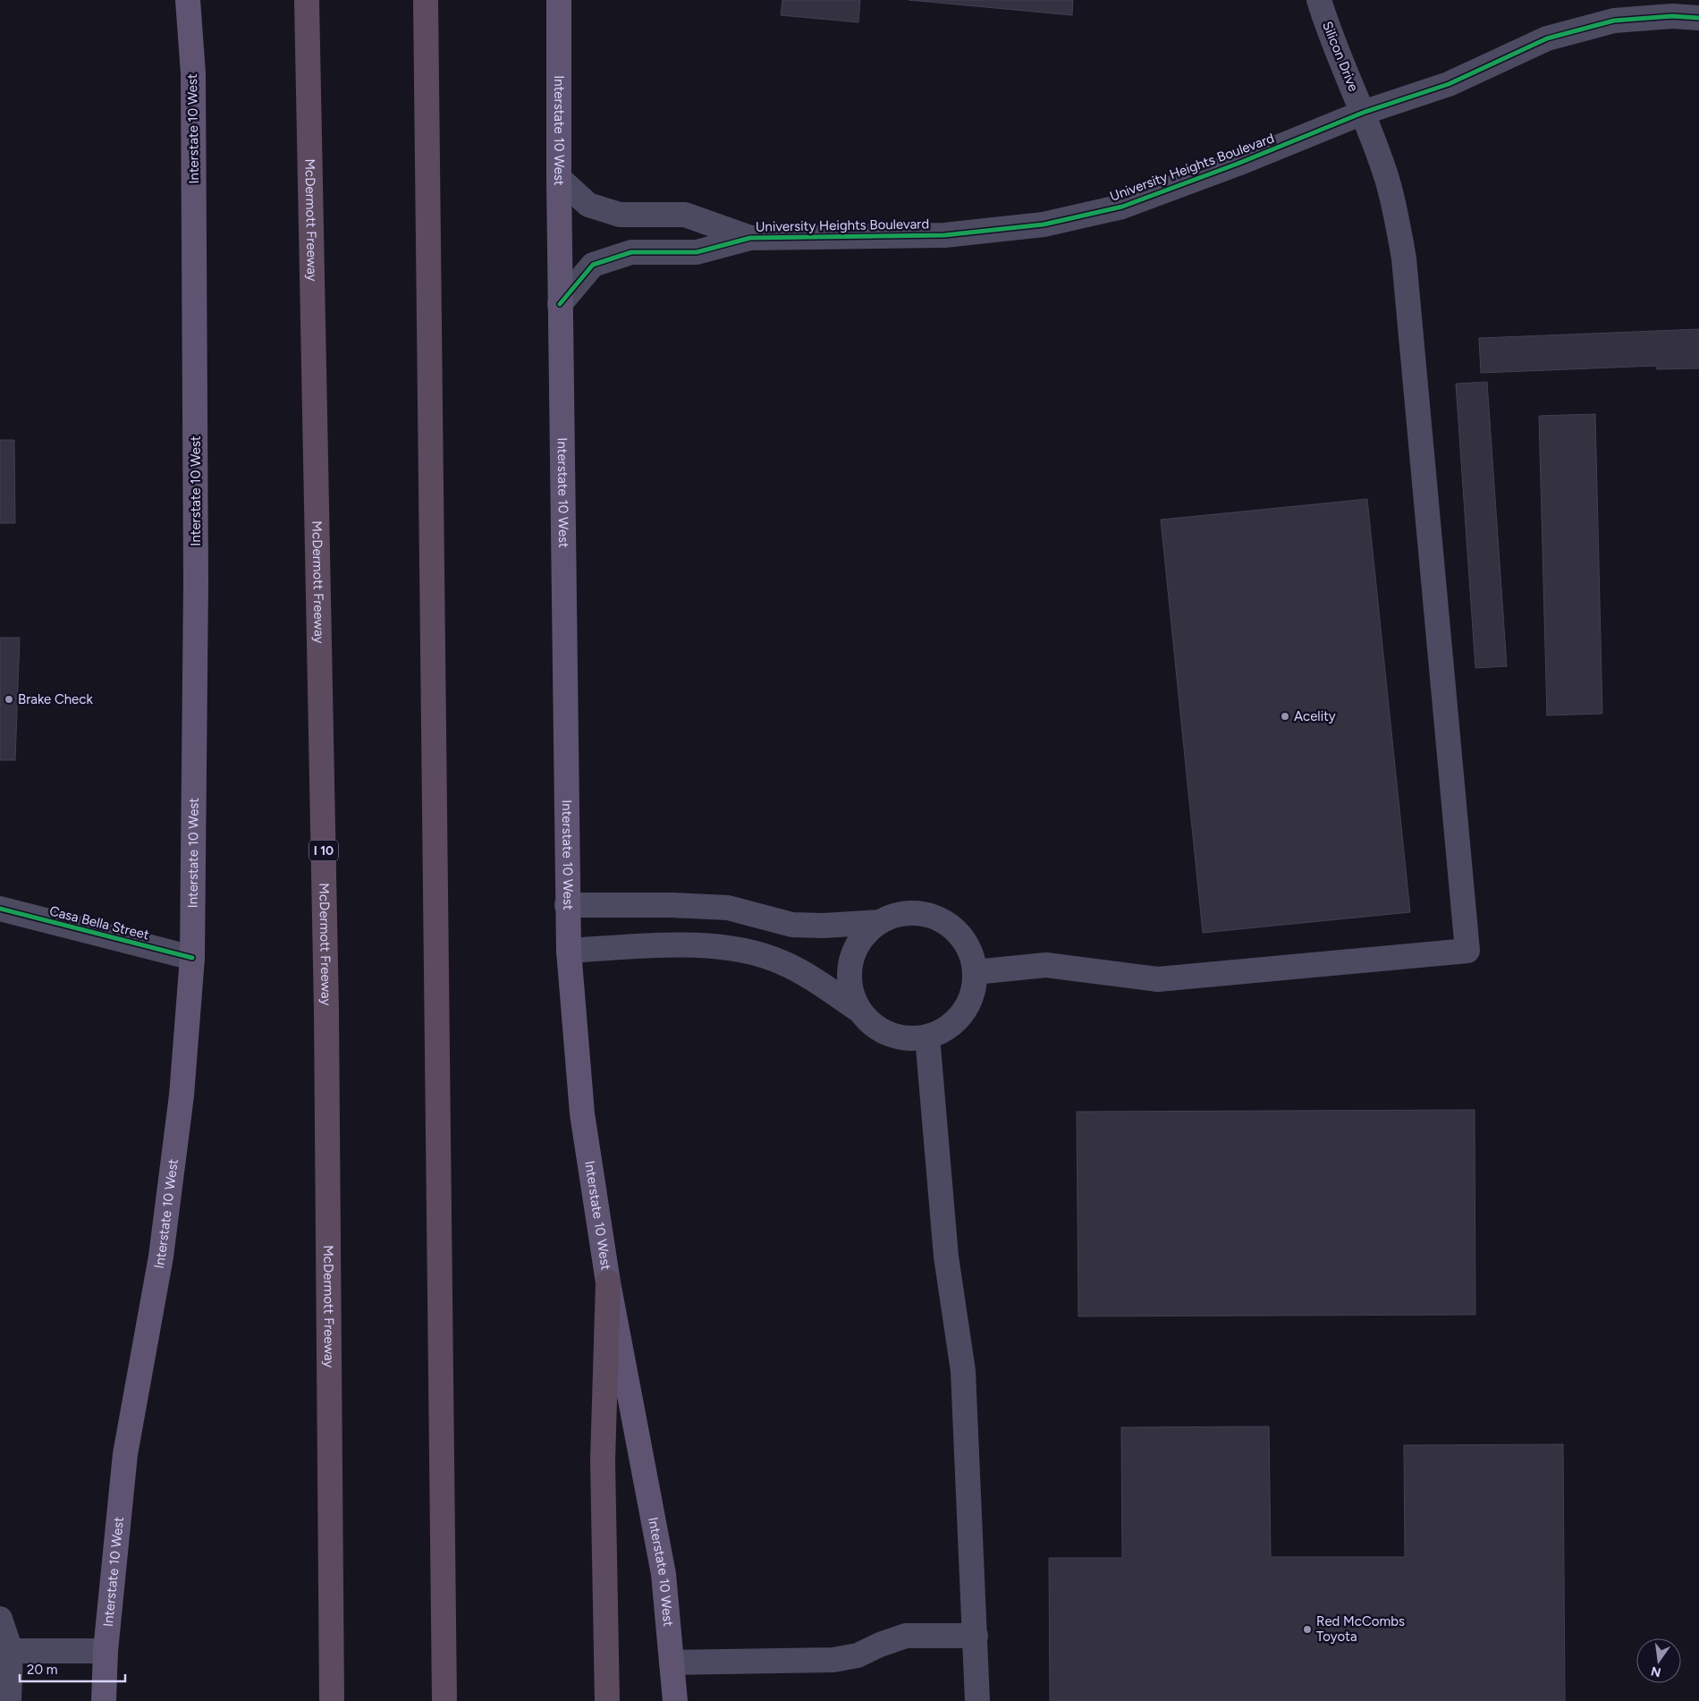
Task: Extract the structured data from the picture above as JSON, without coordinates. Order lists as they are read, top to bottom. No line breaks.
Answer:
{"streets":{"highway":["McDermott Freeway","I 10"],"main road":["Interstate 10 West"],"street":["Silicon Drive","University Heights Boulevard","Casa Bella Street"]},"crossings":[["Silicon Drive","University Heights Boulevard"],["Interstate 10 West","University Heights Boulevard"],["Interstate 10 West","Casa Bella Street"]],"places":["Brake Check","Acelity","Red McCombs Toyota"],"scale_bar":"20 m","north":"bottom"}
